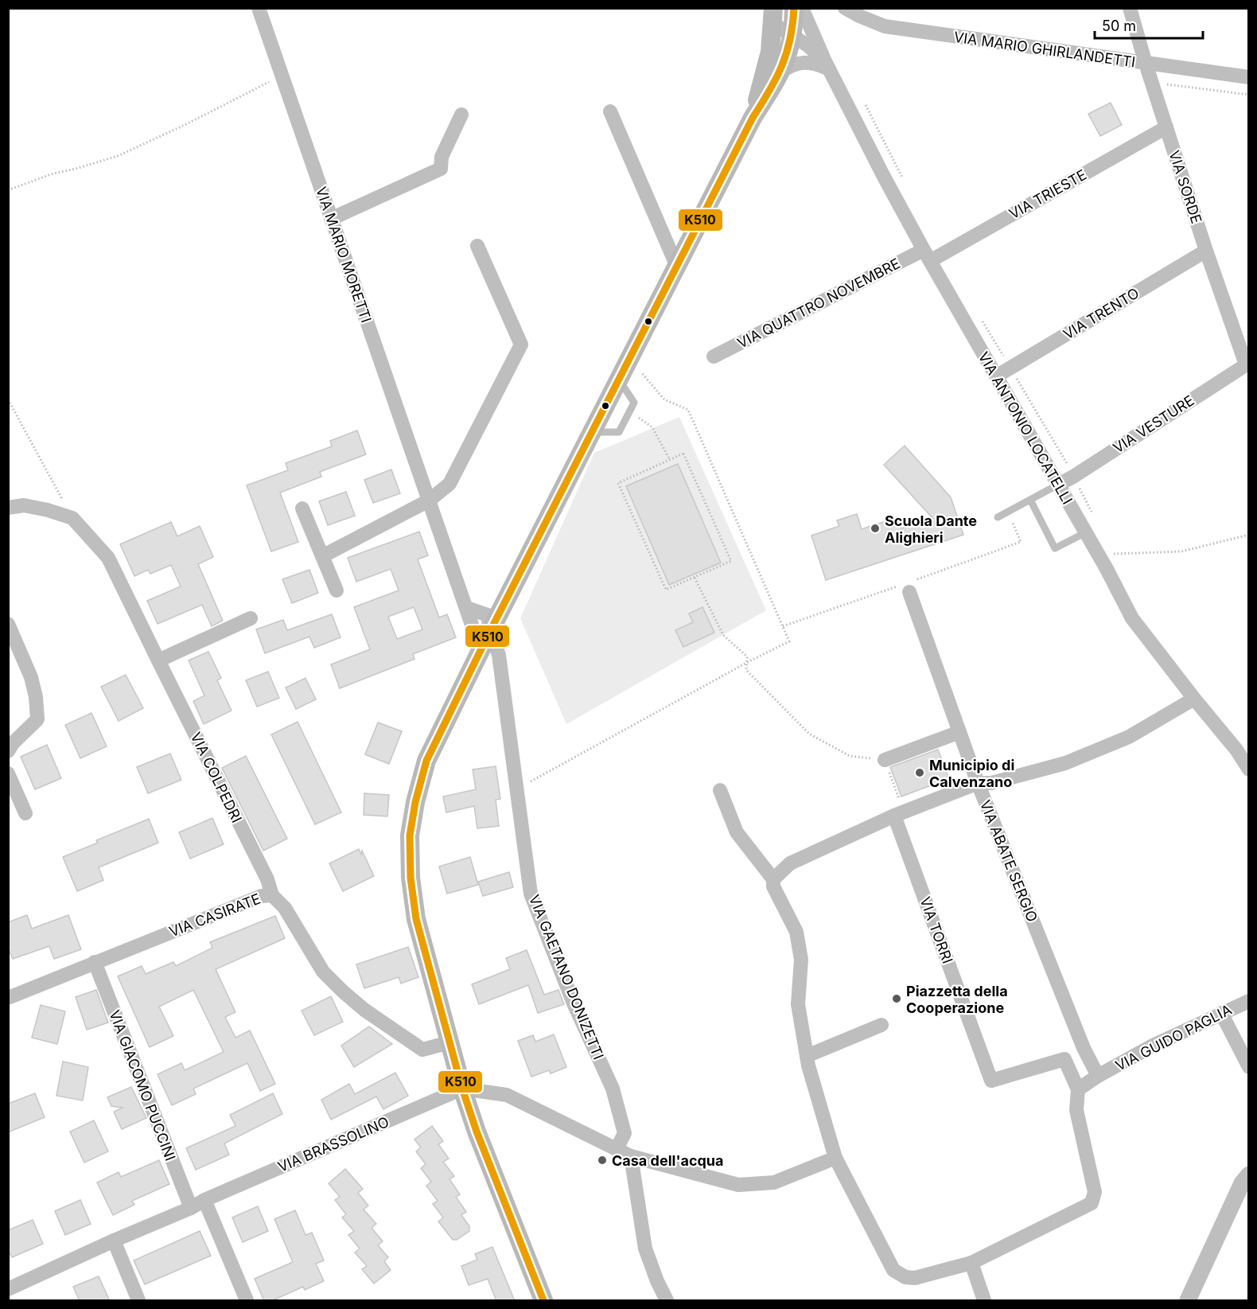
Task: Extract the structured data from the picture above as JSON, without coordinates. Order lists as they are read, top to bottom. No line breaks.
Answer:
{"streets":{"street":["VIA MARIO GHIRLANDETTI","VIA SORDE","VIA TRIESTE","VIA MARIO MORETTI","VIA QUATTRO NOVEMBRE","VIA TRENTO","VIA VESTURE","VIA ANTONIO LOCATELLI","VIA COLPEDRI","VIA ABATE SERGIO","VIA CASIRATE","VIA TORRI","VIA GAETANO DONIZETTI","VIA GUIDO PAGLIA","VIA GIACOMO PUCCINI","VIA BRASSOLINO"]},"crossings":[["VIA MARIO GHIRLANDETTI","VIA SORDE"],["VIA SORDE","VIA TRIESTE"],["VIA SORDE","VIA TRENTO"],["VIA SORDE","VIA VESTURE"],["VIA TRIESTE","VIA QUATTRO NOVEMBRE"],["VIA TRIESTE","VIA ANTONIO LOCATELLI"],["VIA MARIO MORETTI","VIA GAETANO DONIZETTI"],["VIA QUATTRO NOVEMBRE","VIA ANTONIO LOCATELLI"],["VIA TRENTO","VIA ANTONIO LOCATELLI"],["VIA VESTURE","VIA ANTONIO LOCATELLI"],["VIA COLPEDRI","VIA CASIRATE"],["VIA ABATE SERGIO","VIA GUIDO PAGLIA"],["VIA CASIRATE","VIA GIACOMO PUCCINI"],["VIA TORRI","VIA GUIDO PAGLIA"],["VIA GIACOMO PUCCINI","VIA BRASSOLINO"]],"places":["Scuola Dante Alighieri","Municipio di Calvenzano","Piazzetta della Cooperazione","Casa dell'acqua"],"lines":["transit line K510"],"scale_bar":"50 m"}
